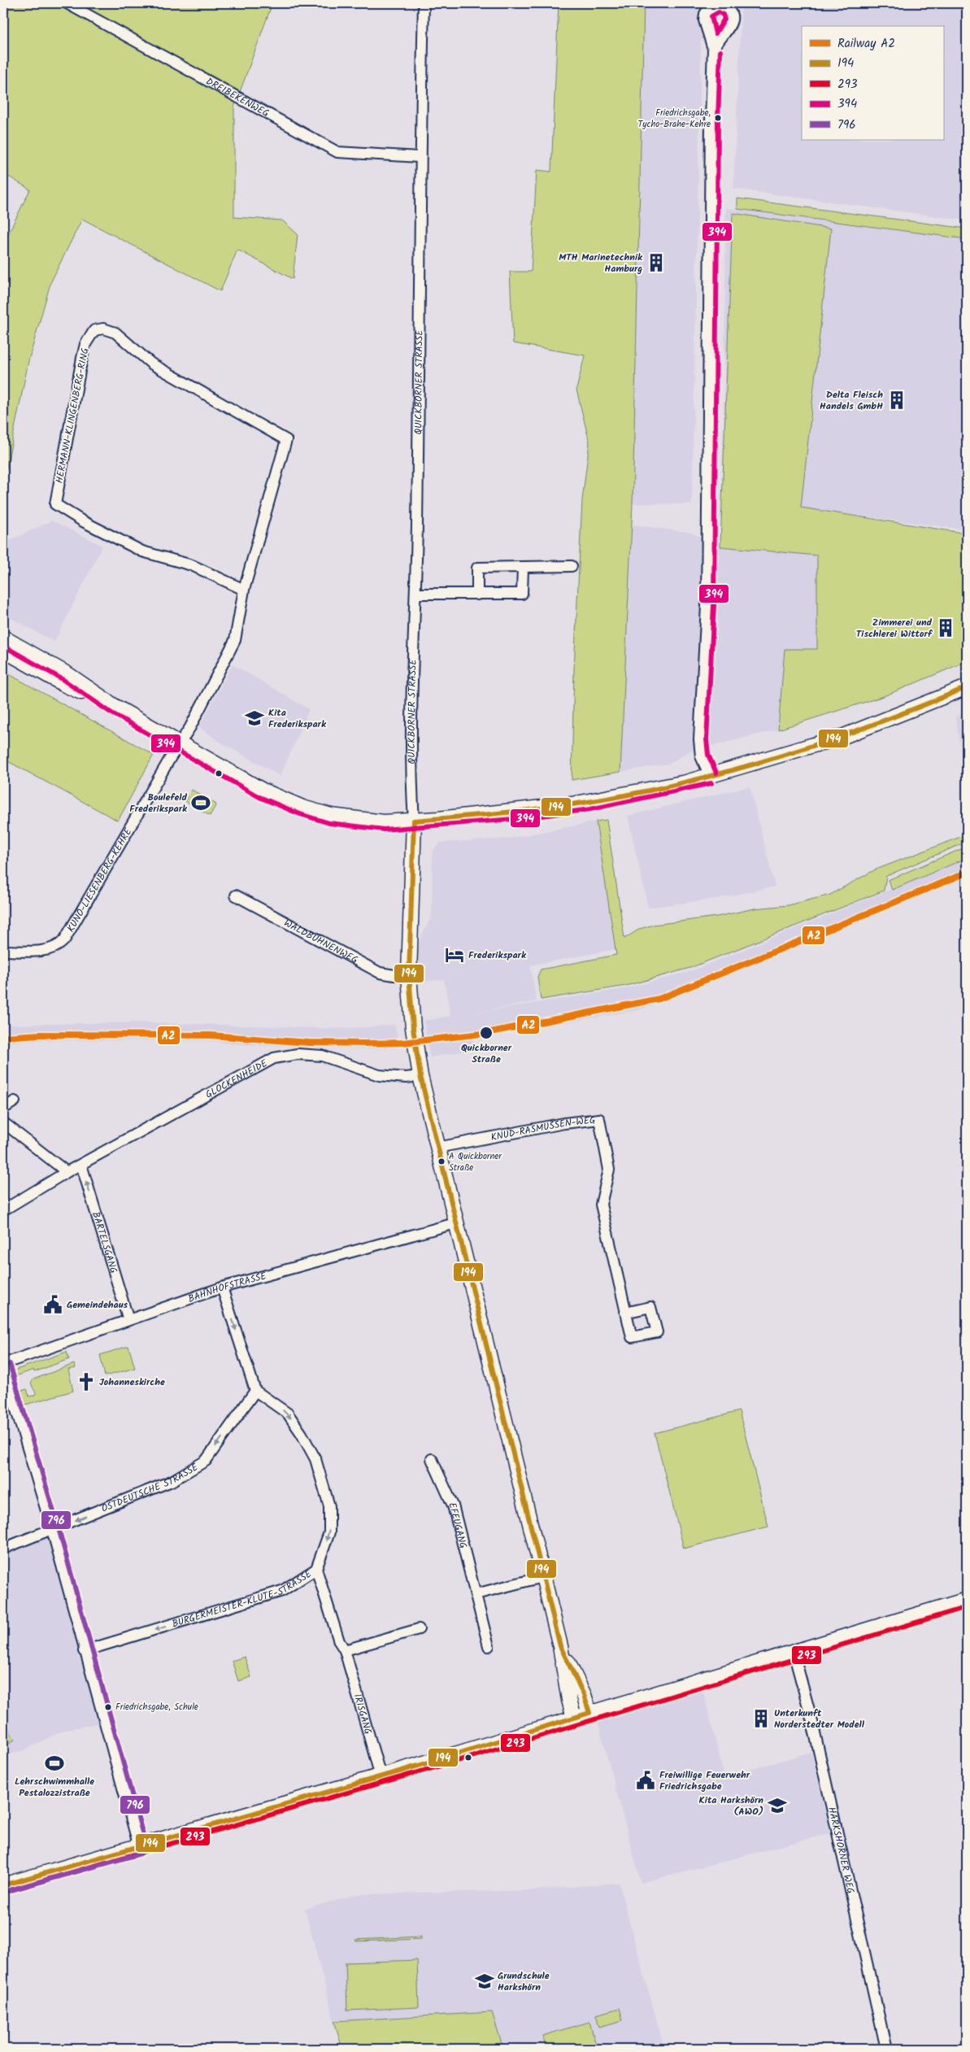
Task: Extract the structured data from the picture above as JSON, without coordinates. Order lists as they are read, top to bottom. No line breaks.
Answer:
{"streets":{"street":["DREIBEKENWEG","QUICKBORNER STRASSE","HERMANN-KLINGENBERG-RING","KUNO-LIESENBERG-KEHRE","WALDBÜHNENWEG","GLOCKENHEIDE","KNUD-RASMUSSEN-WEG","BARTELSGANG","BAHNHOFSTRASSE","OSTDEUTSCHE STRASSE","EFEUGANG","BÜRGERMEISTER-KLUTE-STRASSE","IRISGANG","HARKSHÖRNER WEG"]},"crossings":[["DREIBEKENWEG","QUICKBORNER STRASSE"],["QUICKBORNER STRASSE","WALDBÜHNENWEG"],["QUICKBORNER STRASSE","GLOCKENHEIDE"],["QUICKBORNER STRASSE","KNUD-RASMUSSEN-WEG"],["QUICKBORNER STRASSE","BAHNHOFSTRASSE"],["HERMANN-KLINGENBERG-RING","KUNO-LIESENBERG-KEHRE"],["GLOCKENHEIDE","BARTELSGANG"],["BARTELSGANG","BAHNHOFSTRASSE"],["OSTDEUTSCHE STRASSE","BÜRGERMEISTER-KLUTE-STRASSE"],["BÜRGERMEISTER-KLUTE-STRASSE","IRISGANG"]],"one_way":["BARTELSGANG","OSTDEUTSCHE STRASSE"],"places":{"other":["Friedrichsgabe, Tycho-Brahe-Kehre","Quickborner Straße","A Quickborner Straße","Friedrichsgabe, Schule"],"building":["MTH Marinetechnik Hamburg","Delta Fleisch Handels GmbH","Zimmerei und Tischlerei Wittorf","Unterkunft Norderstedter Modell"],"school or university":["Kita Frederikspark","Kita Harkshörn (AWO)","Grundschule Harkshörn"],"sports":["Boulefeld Frederikspark","Lehrschwimmhalle Pestalozzistraße"],"hotel":["Frederikspark"],"public building":["Gemeindehaus","Freiwillige Feuerwehr Friedrichsgabe"],"church":["Johanneskirche"]},"lines":["transit line 394","transit line 194","rail line A2","transit line 796","transit line 293"],"legend":["Railway A2","194","293","394","796"]}
